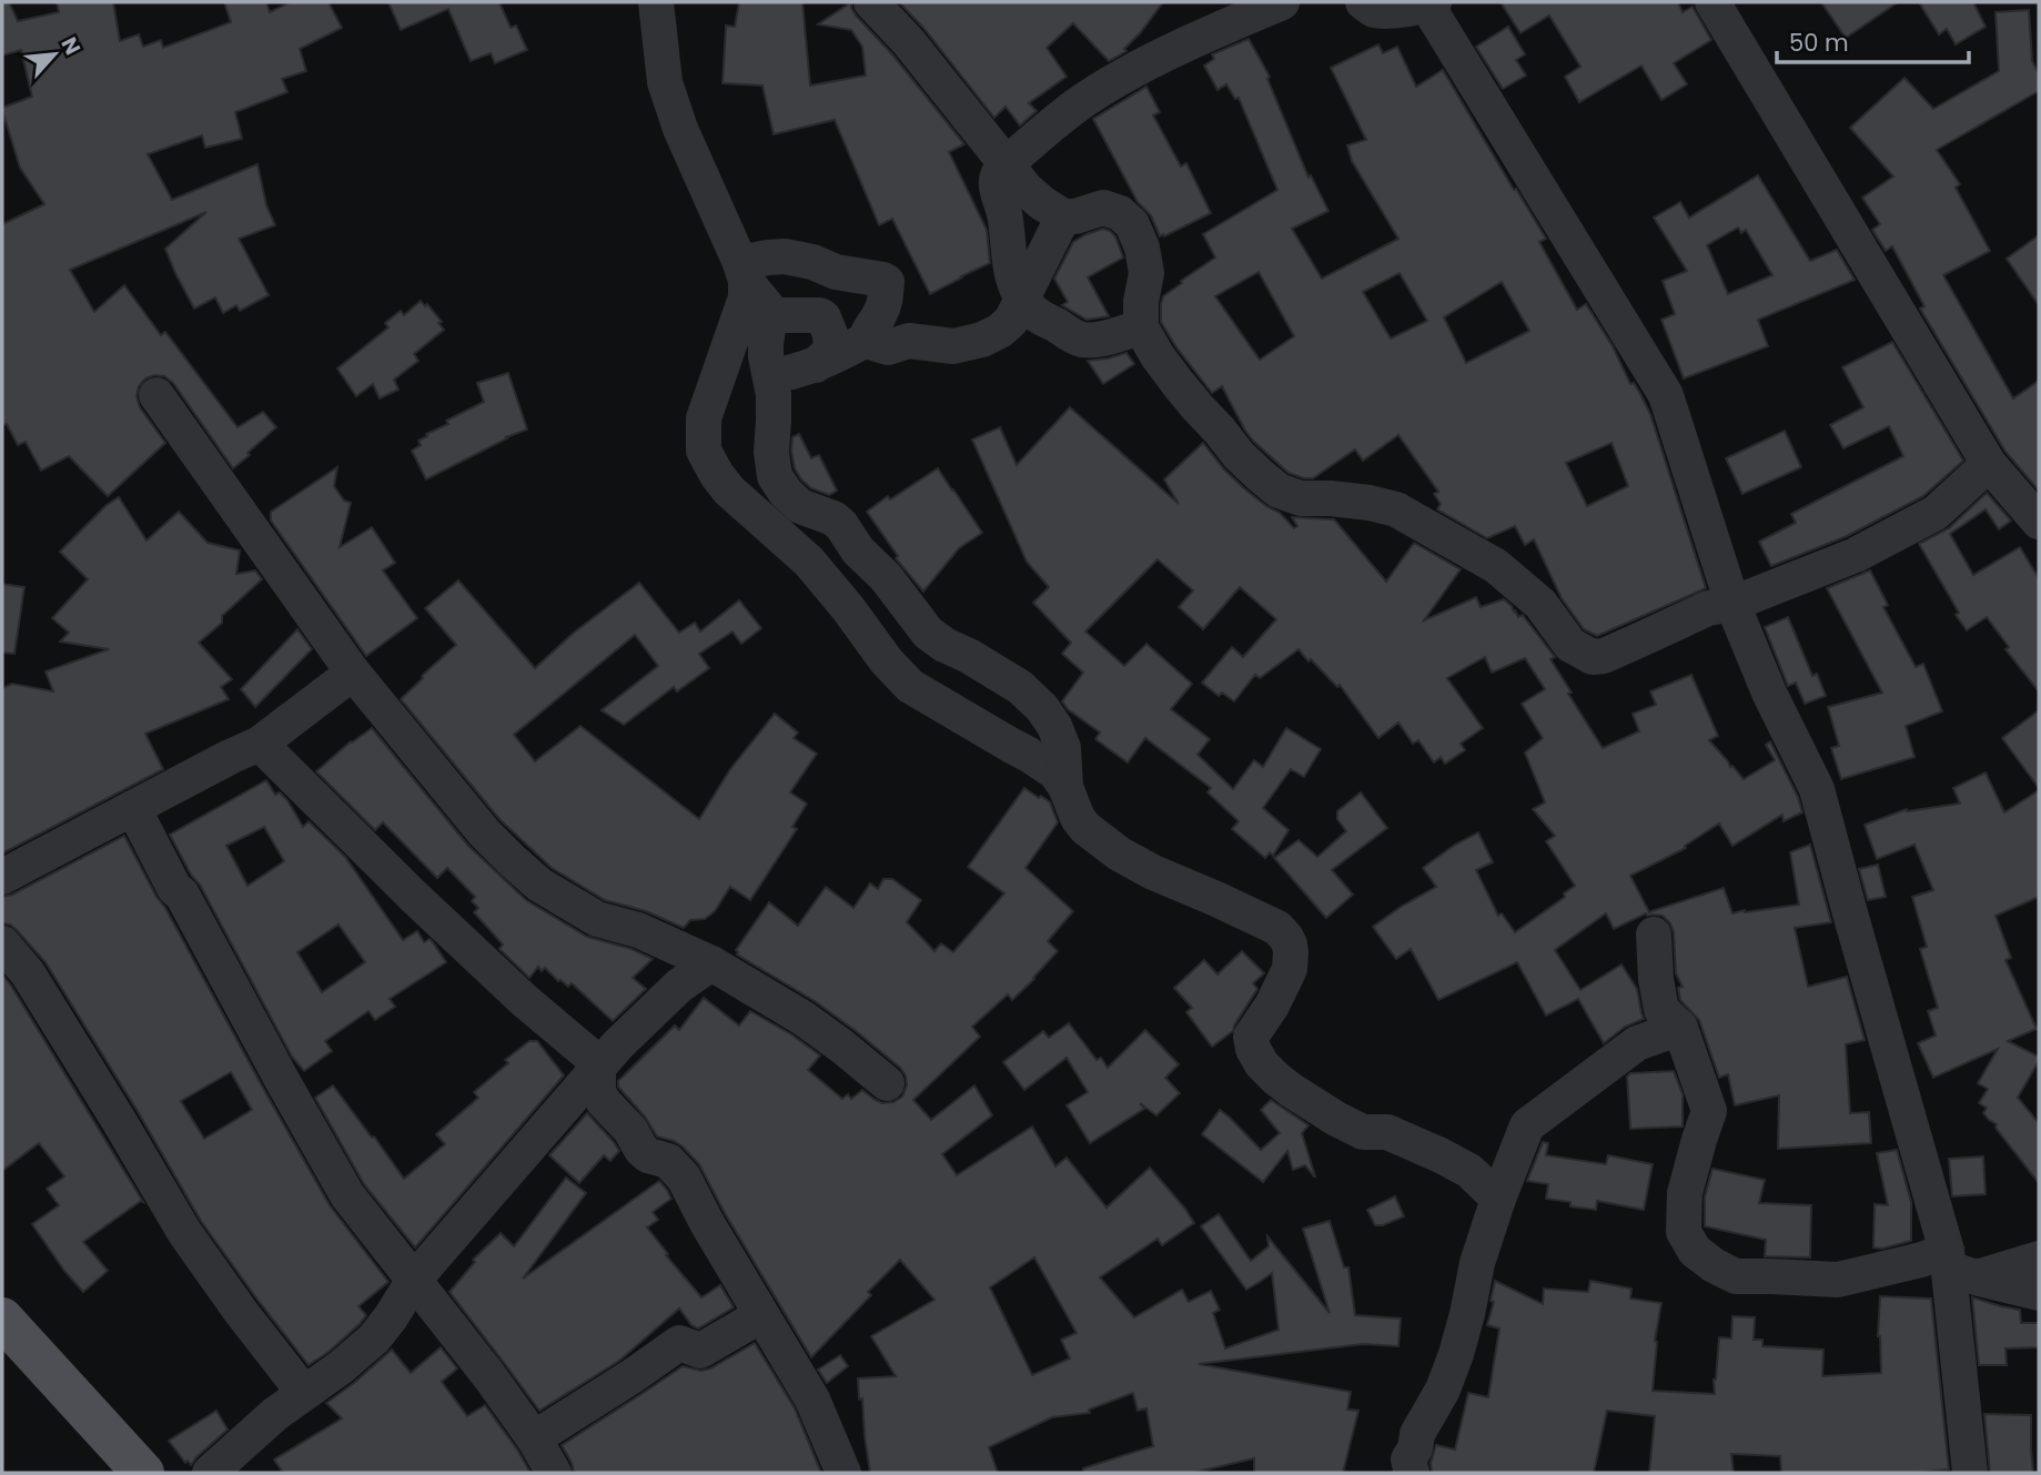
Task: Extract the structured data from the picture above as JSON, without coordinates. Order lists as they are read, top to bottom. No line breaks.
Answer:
{"scale_bar":"50 m","north":"top right"}
